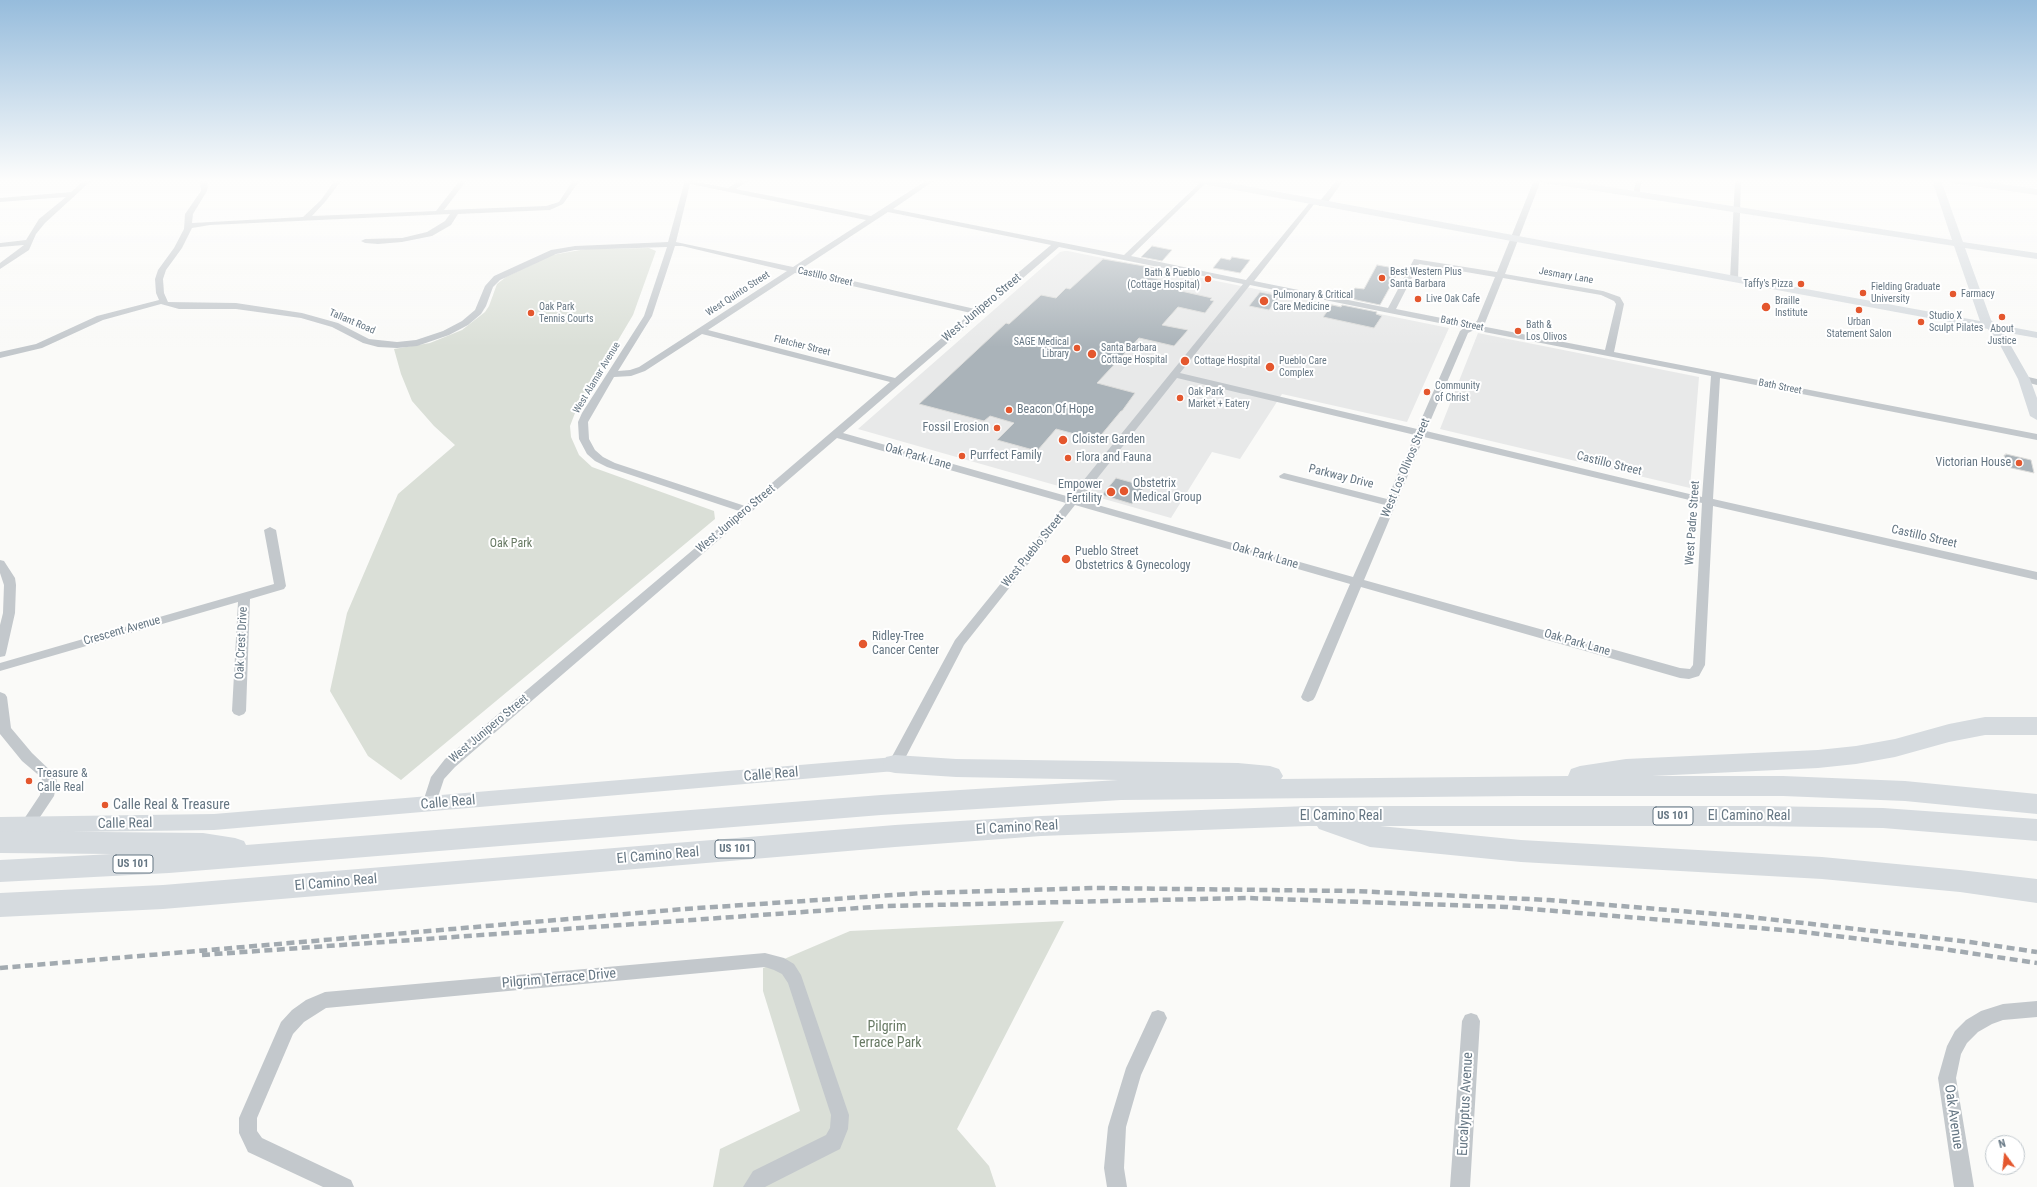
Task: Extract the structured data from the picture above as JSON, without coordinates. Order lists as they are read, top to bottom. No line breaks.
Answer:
{"streets":{"highway":["El Camino Real","US 101"],"street":["Jesmary Lane","Castillo Street","West Quinto Street","West Junipero Street","Tallant Road","Bath Street","Fletcher Street","West Alamar Avenue","Oak Park Lane","West Los Olivos Street","Parkway Drive","West Padre Street","West Pueblo Street","Crescent Avenue","Oak Crest Drive","Calle Real","Pilgrim Terrace Drive","Eucalyptus Avenue","Oak Avenue"]},"crossings":[["Jesmary Lane","Bath Street"],["Jesmary Lane","West Los Olivos Street"],["Castillo Street","West Quinto Street"],["Castillo Street","West Junipero Street"],["Castillo Street","Tallant Road"],["Castillo Street","West Alamar Avenue"],["Castillo Street","West Los Olivos Street"],["Castillo Street","West Padre Street"],["Castillo Street","West Pueblo Street"],["West Quinto Street","Fletcher Street"],["West Quinto Street","West Alamar Avenue"],["West Junipero Street","Bath Street"],["West Junipero Street","Fletcher Street"],["West Junipero Street","West Alamar Avenue"],["West Junipero Street","Oak Park Lane"],["West Junipero Street","Calle Real"],["Tallant Road","West Alamar Avenue"],["Bath Street","West Los Olivos Street"],["Bath Street","West Padre Street"],["Bath Street","West Pueblo Street"],["Oak Park Lane","West Los Olivos Street"],["Oak Park Lane","West Padre Street"],["Oak Park Lane","West Pueblo Street"],["West Los Olivos Street","Parkway Drive"],["West Pueblo Street","Calle Real"],["Crescent Avenue","Oak Crest Drive"]],"parks":["Oak Park","Pilgrim Terrace Park"],"places":["Best Western Plus Santa Barbara","Bath & Pueblo (Cottage Hospital)","Taffy's Pizza","Fielding Graduate University","Farmacy","Live Oak Cafe","Pulmonary & Critical Care Medicine","Braille Institute","Urban Statement Salon","Oak Park Tennis Courts","About Justice","Studio X Sculpt Pilates","Bath & Los Olivos","SAGE Medical Library","Santa Barbara Cottage Hospital","Cottage Hospital","Pueblo Care Complex","Community of Christ","Oak Park Market + Eatery","Beacon Of Hope","Fossil Erosion","Cloister Garden","Purrfect Family","Flora and Fauna","Victorian House","Obstetrix Medical Group","Empower Fertility","Pueblo Street Obstetrics & Gynecology","Ridley-Tree Cancer Center","Treasure & Calle Real","Calle Real & Treasure"],"north":"top"}
